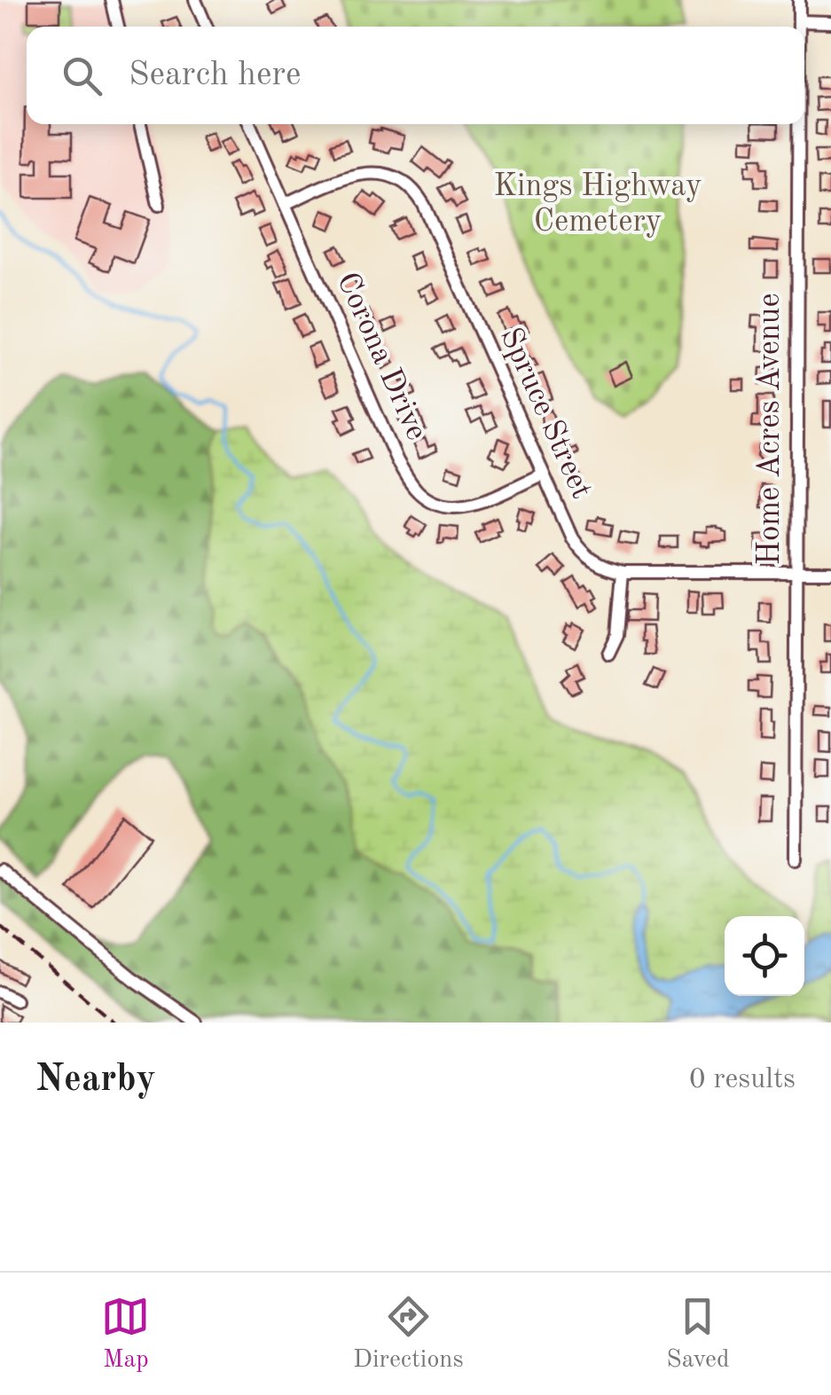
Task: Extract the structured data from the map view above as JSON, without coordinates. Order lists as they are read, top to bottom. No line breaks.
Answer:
{"streets":{"street":["Corona Drive","Spruce Street","Home Acres Avenue"]},"crossings":[["Corona Drive","Spruce Street"],["Spruce Street","Home Acres Avenue"]],"parks":["Kings Highway Cemetery"],"page":{"search":"Search here","heading":["Nearby","0 results"],"nav":["Map","Directions","Saved"]}}
